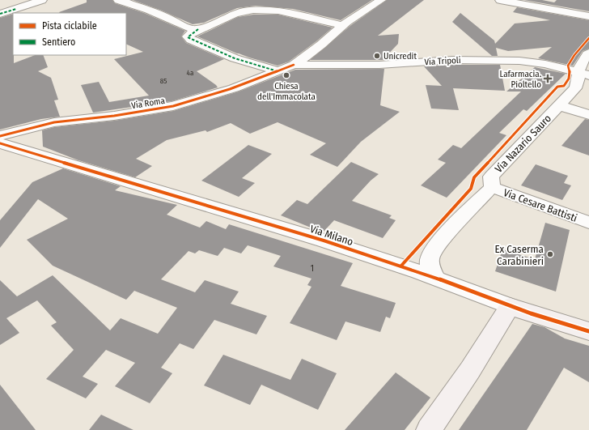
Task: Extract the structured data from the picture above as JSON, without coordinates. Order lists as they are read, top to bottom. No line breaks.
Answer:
{"streets":{"street":["Via Tripoli","Via Roma","Via Nazario Sauro","Via Cesare Battisti","Via Milano"]},"crossings":[["Via Tripoli","Via Roma"],["Via Tripoli","Via Nazario Sauro"],["Via Nazario Sauro","Via Cesare Battisti"],["Via Nazario Sauro","Via Milano"]],"places":{"other":["Unicredit","Chiesa dell'Immacolata","Ex Caserma Carabinieri"],"health":["Lafarmacia. Pioltello"]},"house_numbers":["4a","85","1"],"legend":["Pista ciclabile","Sentiero"]}
